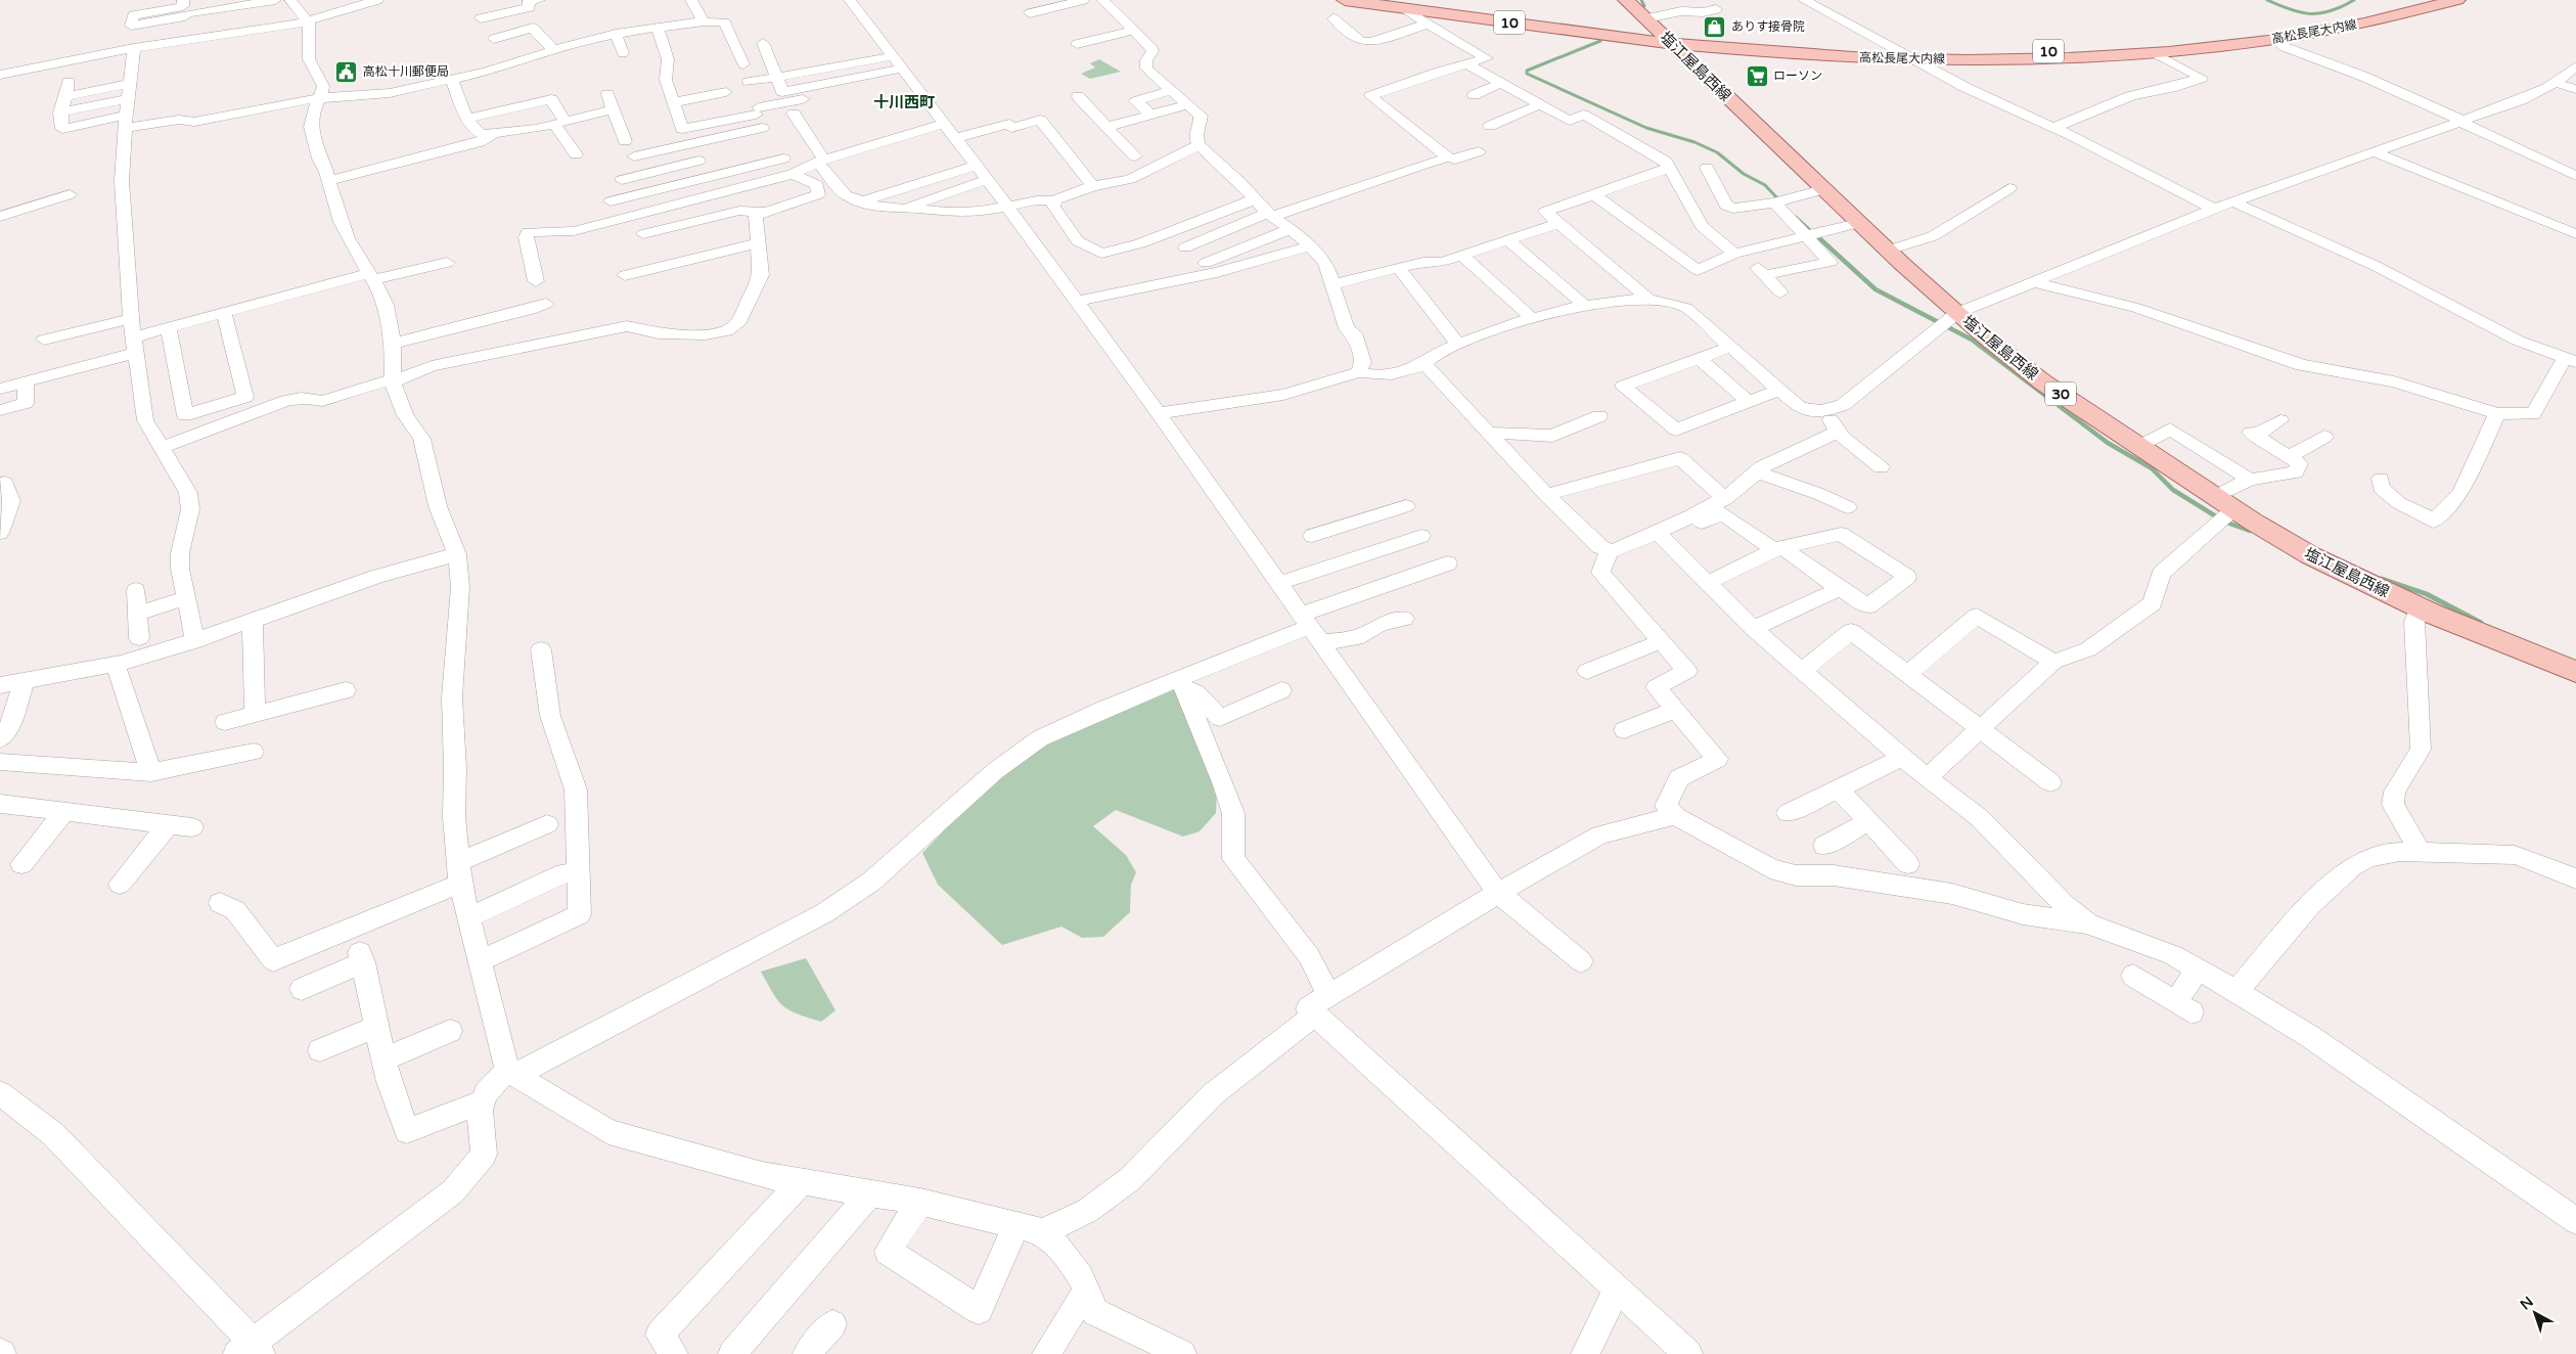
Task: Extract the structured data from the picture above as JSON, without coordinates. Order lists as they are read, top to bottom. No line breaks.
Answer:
{"streets":{"main road":["10","高松長尾大内線","塩江屋島西線","30"]},"crossings":[["高松長尾大内線","塩江屋島西線"]],"districts":["十川西町"],"places":{"shop":["ありす接骨院"],"public building":["高松十川郵便局"],"supermarket":["ローソン"]},"north":"top left"}
